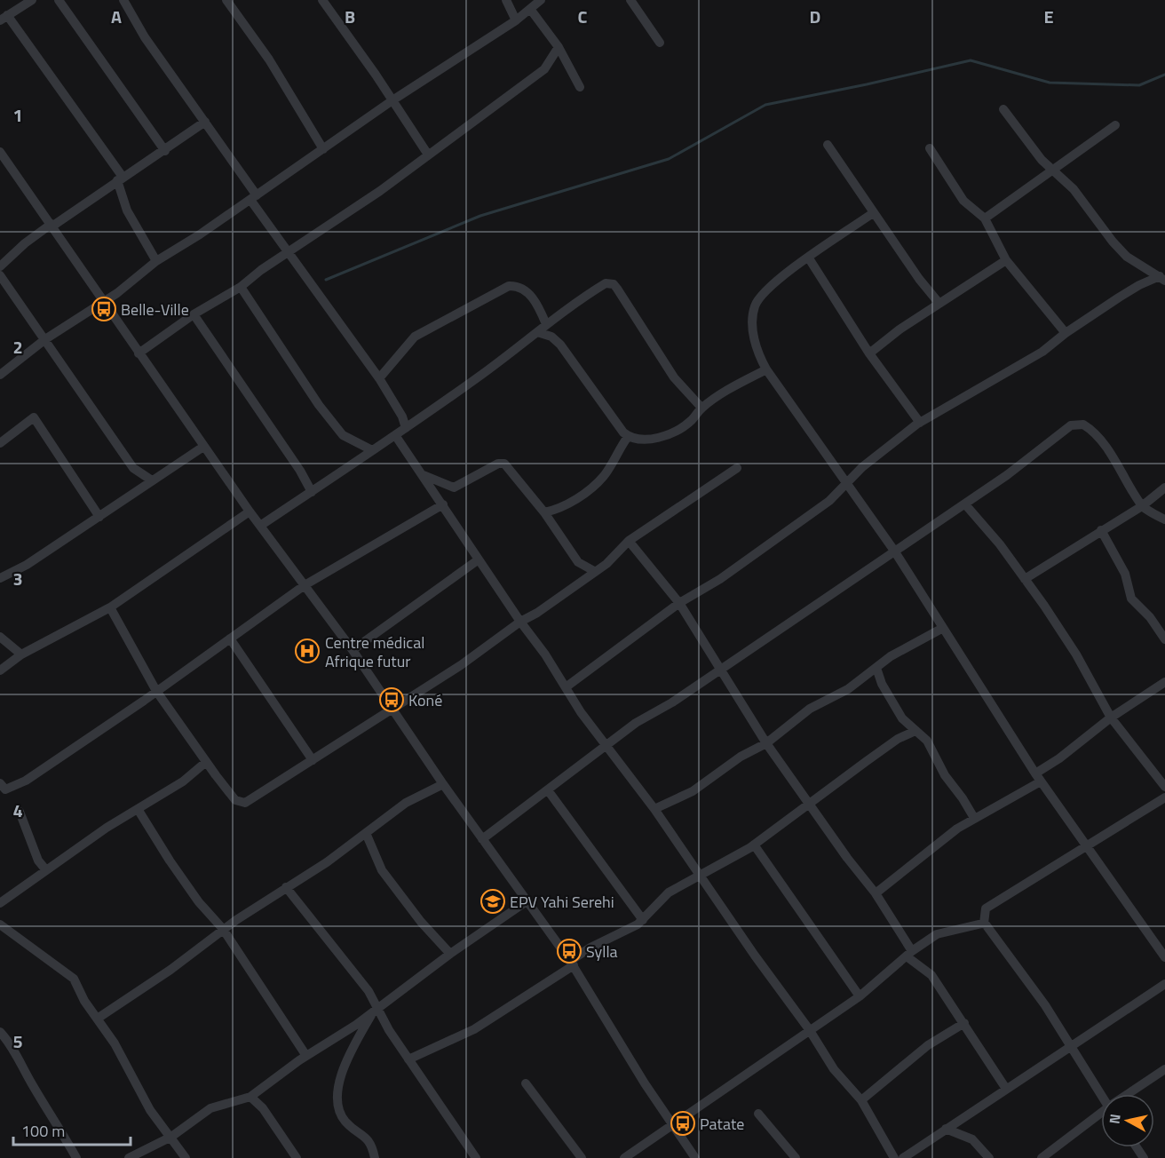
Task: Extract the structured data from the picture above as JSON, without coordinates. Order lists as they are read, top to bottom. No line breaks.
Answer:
{"places":{"bus stop":["Belle-Ville","Koné","Sylla","Patate"],"hospital":["Centre médical Afrique futur"],"school or university":["EPV Yahi Serehi"]},"scale_bar":"100 m","north":"left","grid":{"columns":["A","B","C","D","E"],"rows":["1","2","3","4","5"]}}
